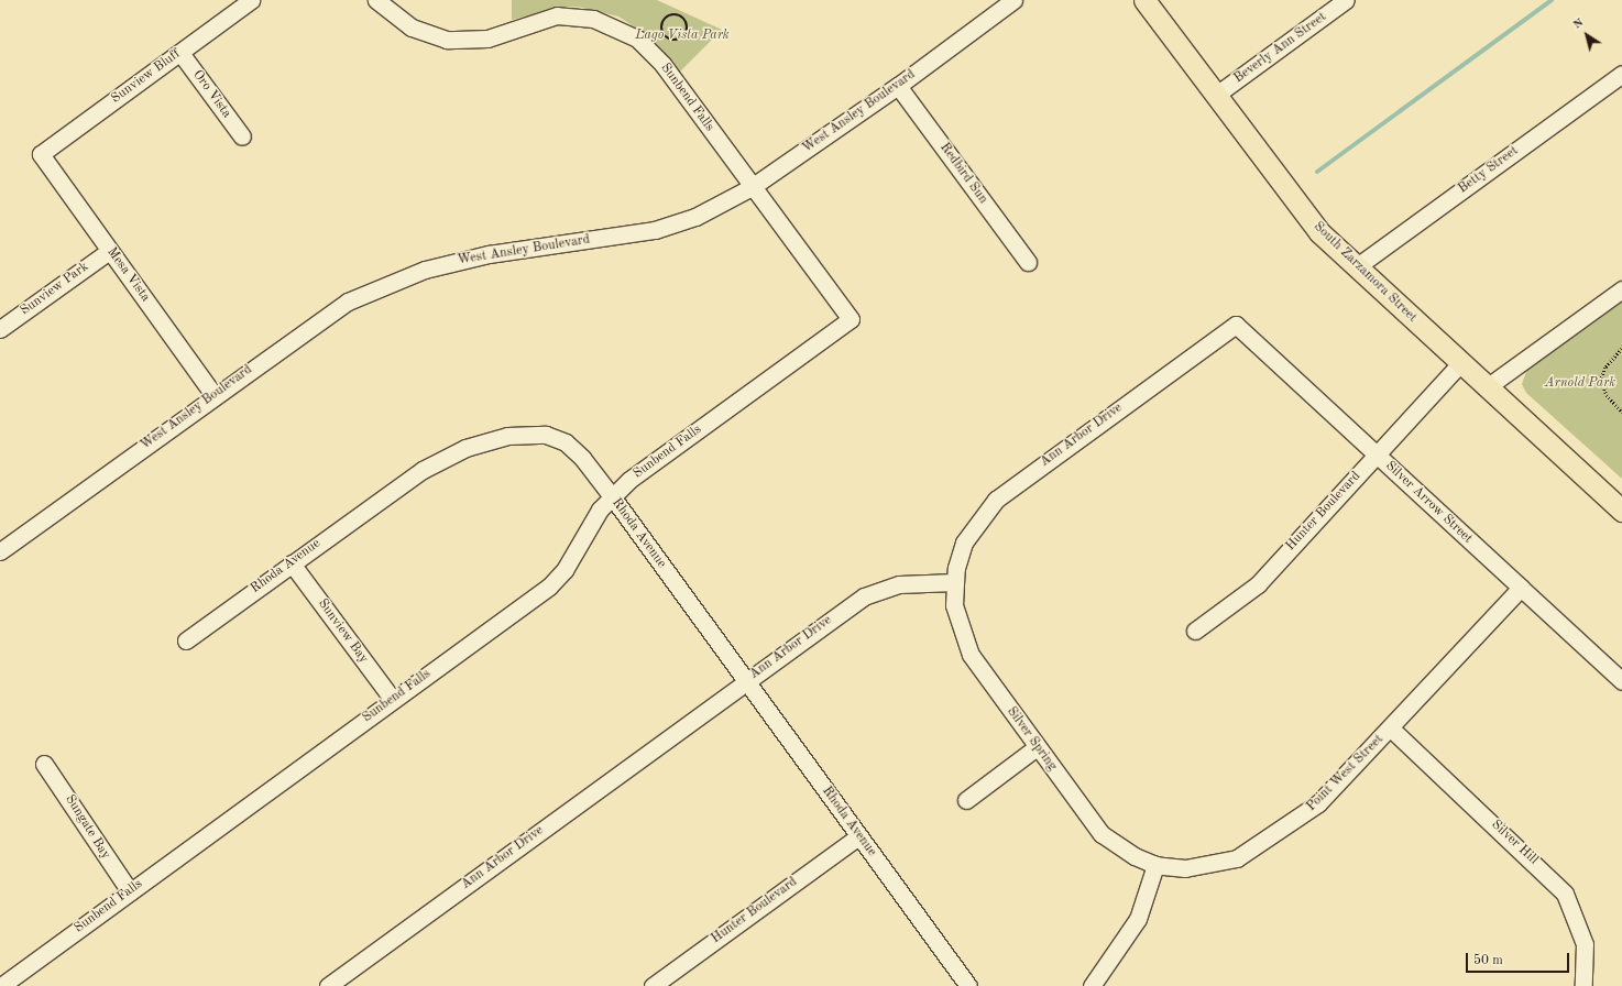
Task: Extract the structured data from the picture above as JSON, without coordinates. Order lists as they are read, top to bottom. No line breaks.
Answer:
{"streets":{"main road":["South Zarzamora Street"],"street":["Beverly Ann Street","Sunview Bluff","Oro Vista","Sunbend Falls","West Ansley Boulevard","Betty Street","Redbird Sun","Mesa Vista","Sunview Park","Ann Arbor Drive","Silver Arrow Street","Hunter Boulevard","Rhoda Avenue","Sunview Bay","Silver Spring","Point West Street","Sungate Bay","Silver Hill"]},"crossings":[["Beverly Ann Street","South Zarzamora Street"],["Sunview Bluff","Oro Vista"],["Sunview Bluff","Mesa Vista"],["Sunbend Falls","West Ansley Boulevard"],["Sunbend Falls","Rhoda Avenue"],["Sunbend Falls","Sunview Bay"],["Sunbend Falls","Sungate Bay"],["West Ansley Boulevard","Redbird Sun"],["West Ansley Boulevard","Mesa Vista"],["Betty Street","South Zarzamora Street"],["South Zarzamora Street","Hunter Boulevard"],["Mesa Vista","Sunview Park"],["Ann Arbor Drive","Silver Arrow Street"],["Ann Arbor Drive","Rhoda Avenue"],["Ann Arbor Drive","Silver Spring"],["Silver Arrow Street","Hunter Boulevard"],["Silver Arrow Street","Point West Street"],["Hunter Boulevard","Rhoda Avenue"],["Rhoda Avenue","Sunview Bay"],["Silver Spring","Point West Street"],["Point West Street","Silver Hill"]],"parks":["Lago Vista Park","Arnold Park"],"scale_bar":"50 m","north":"top left"}
